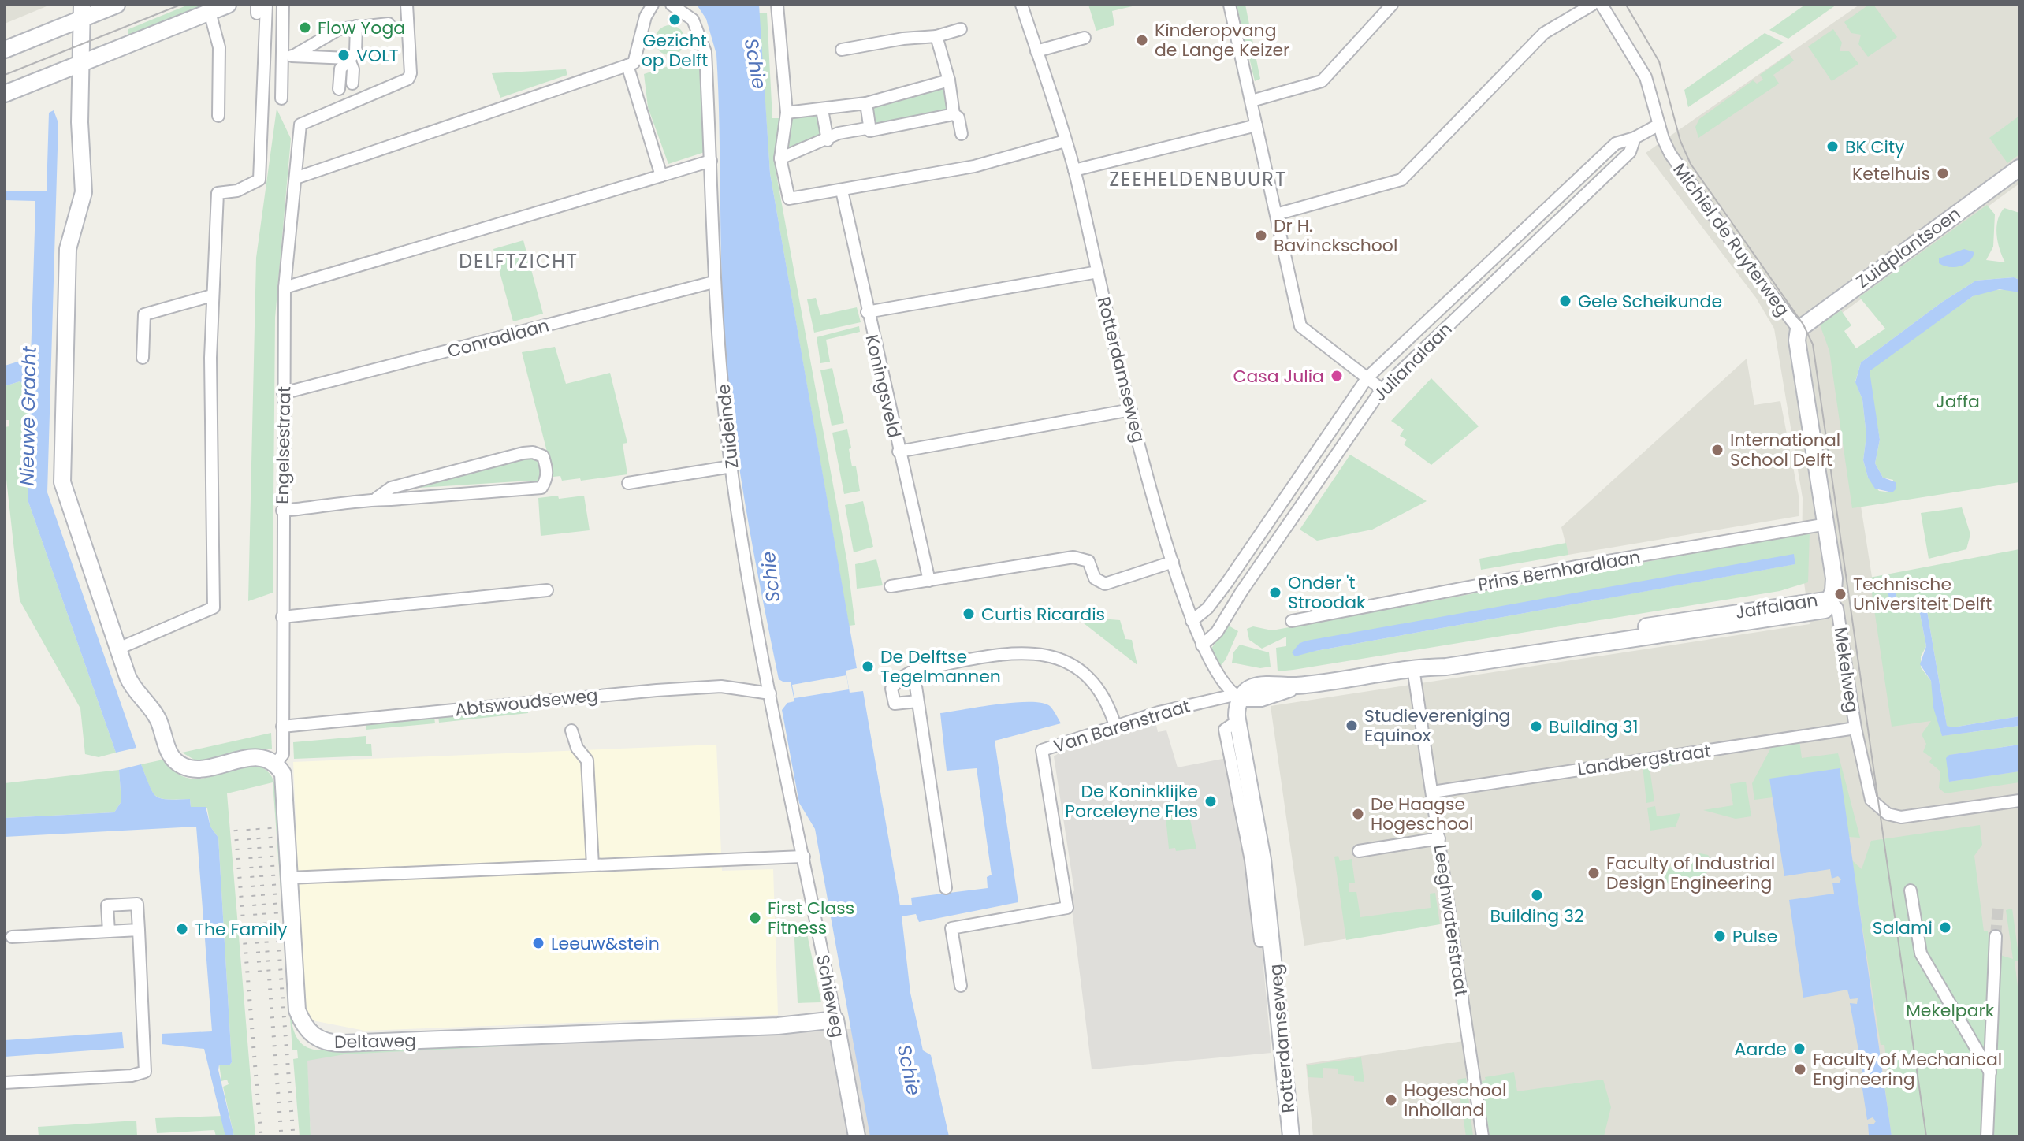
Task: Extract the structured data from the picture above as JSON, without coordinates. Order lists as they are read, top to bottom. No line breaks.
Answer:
{"streets":{"street":["Michiel de Ruyterweg","Zuidplantsoen","Conradlaan","Julianalaan","Rotterdamseweg","Koningsveld","Zuideinde","Engelsestraat","Prins Bernhardlaan","Jaffalaan","Mekelweg","Abtswoudseweg","Van Barenstraat","Landbergstraat","Leeghwaterstraat","Schieweg","Deltaweg"]},"crossings":[["Michiel de Ruyterweg","Zuidplantsoen"],["Michiel de Ruyterweg","Julianalaan"],["Michiel de Ruyterweg","Prins Bernhardlaan"],["Michiel de Ruyterweg","Mekelweg"],["Conradlaan","Zuideinde"],["Conradlaan","Engelsestraat"],["Julianalaan","Rotterdamseweg"],["Rotterdamseweg","Jaffalaan"],["Rotterdamseweg","Van Barenstraat"],["Zuideinde","Abtswoudseweg"],["Zuideinde","Schieweg"],["Engelsestraat","Abtswoudseweg"],["Engelsestraat","Deltaweg"],["Prins Bernhardlaan","Mekelweg"],["Jaffalaan","Mekelweg"],["Jaffalaan","Van Barenstraat"],["Jaffalaan","Leeghwaterstraat"],["Mekelweg","Landbergstraat"],["Landbergstraat","Leeghwaterstraat"],["Schieweg","Deltaweg"]],"districts":["ZEEHELDENBUURT","DELFTZICHT"],"water":["Schie","Nieuwe Gracht"],"parks":["Jaffa","Mekelpark"],"places":["Gezicht op Delft","Flow Yoga","Kinderopvang de Lange Keizer","VOLT","BK City","Ketelhuis","Dr H. Bavinckschool","Gele Scheikunde","Casa Julia","International School Delft","Onder 't Stroodak","Technische Universiteit Delft","Curtis Ricardis","De Delftse Tegelmannen","Studievereniging Equinox","Building 31","De Koninklijke Porceleyne Fles","De Haagse Hogeschool","Faculty of Industrial Design Engineering","Building 32","First Class Fitness","Salami","The Family","Pulse","Leeuw&stein","Aarde","Faculty of Mechanical Engineering","Hogeschool Inholland"]}
